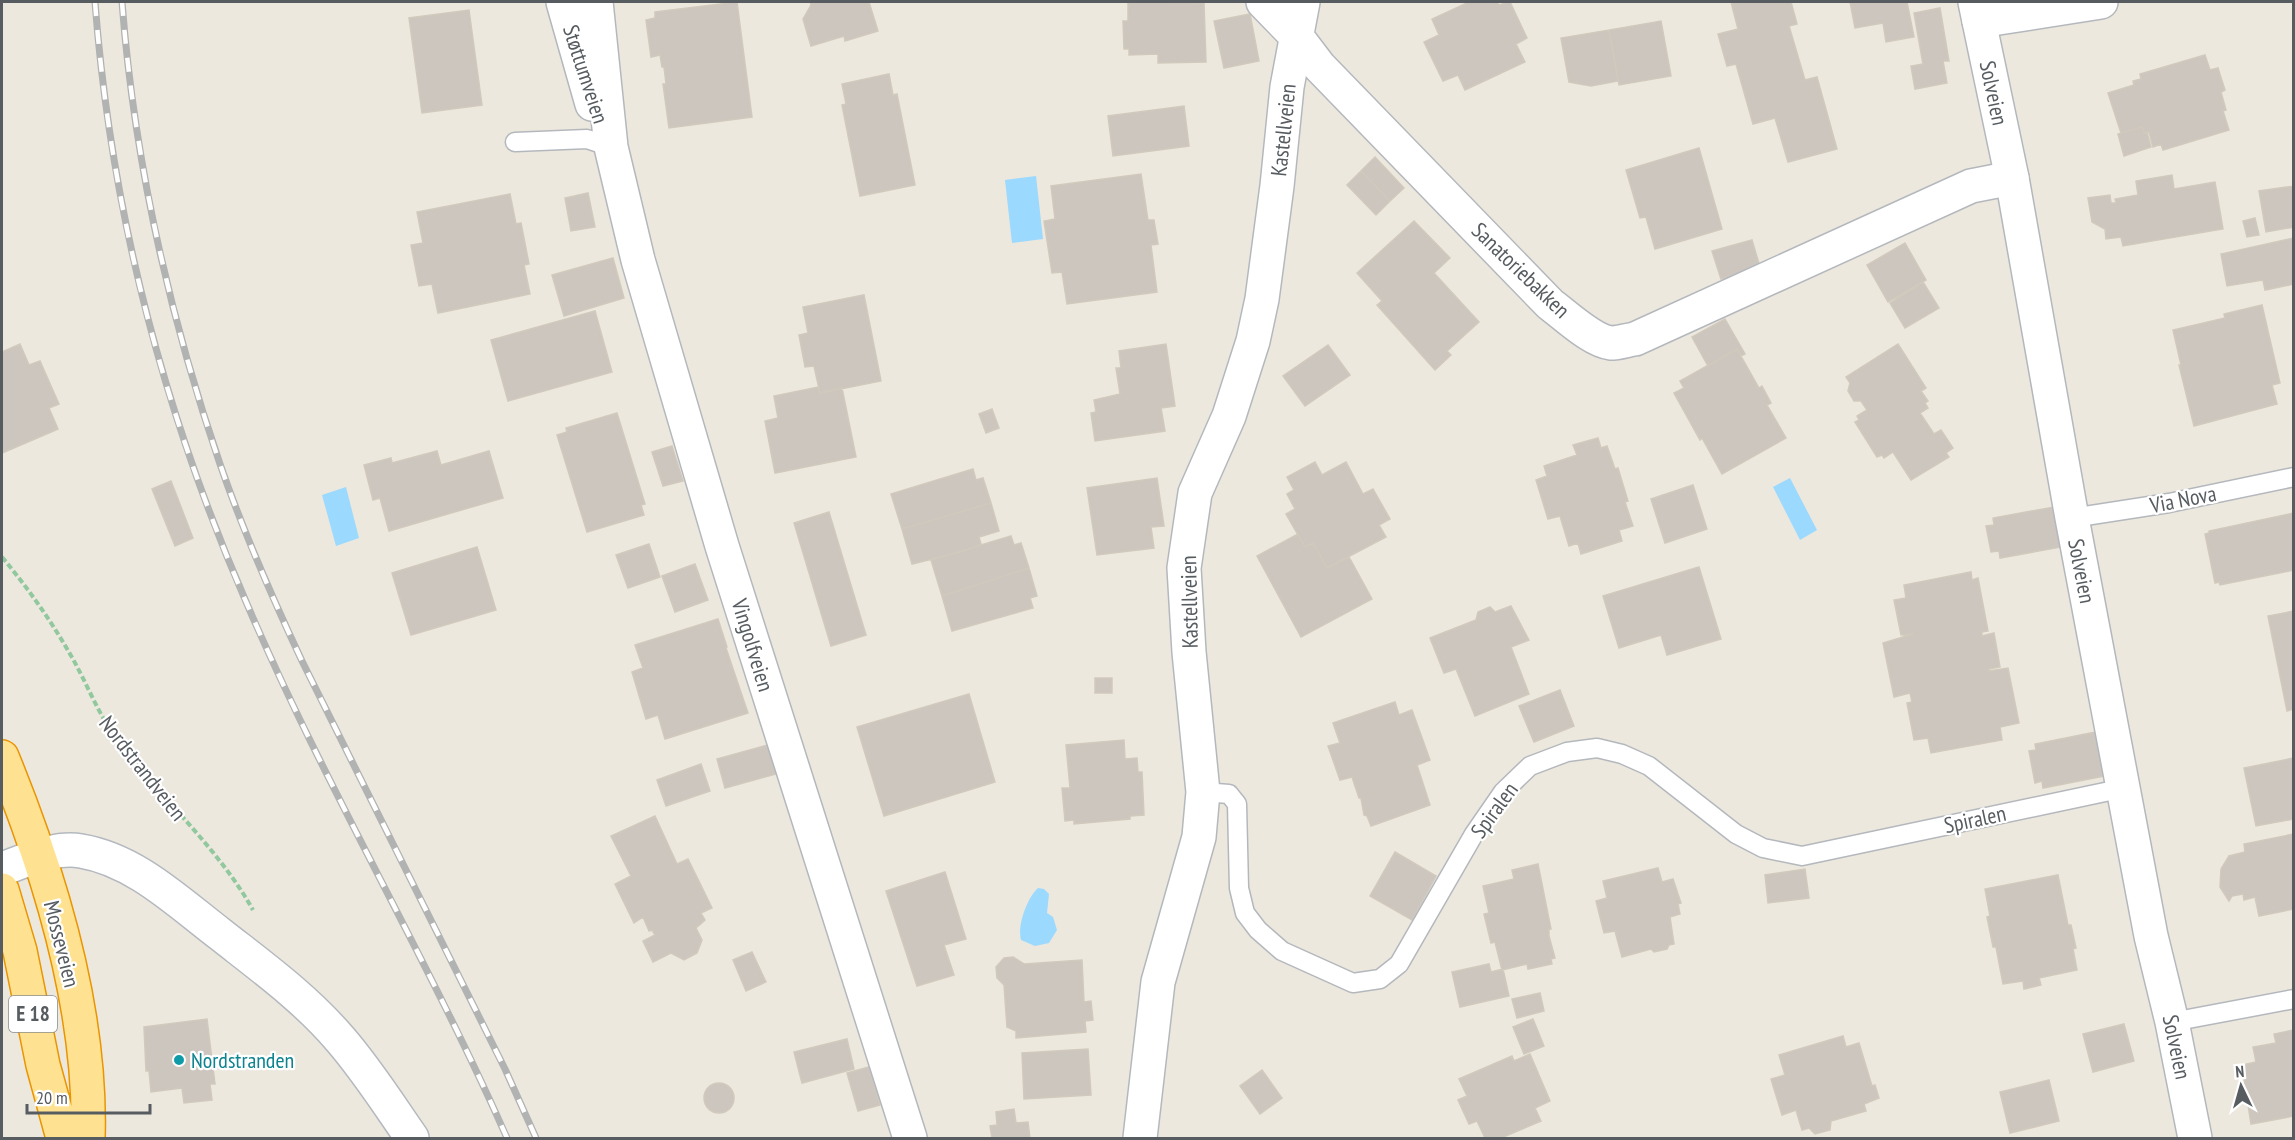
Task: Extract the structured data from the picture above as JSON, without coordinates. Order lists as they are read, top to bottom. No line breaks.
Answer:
{"streets":{"highway":["Mosseveien","E 18"],"street":["Støttumveien","Solveien","Kastellveien","Sanatoriebakken","Vingolfveien"],"lane":["Via Nova","Spiralen"],"path":["Nordstrandveien"]},"crossings":[["Støttumveien","Vingolfveien"],["Solveien","Sanatoriebakken"],["Solveien","Via Nova"],["Solveien","Spiralen"],["Kastellveien","Sanatoriebakken"],["Kastellveien","Spiralen"]],"places":["Nordstranden"],"scale_bar":"20 m","north":"top"}
